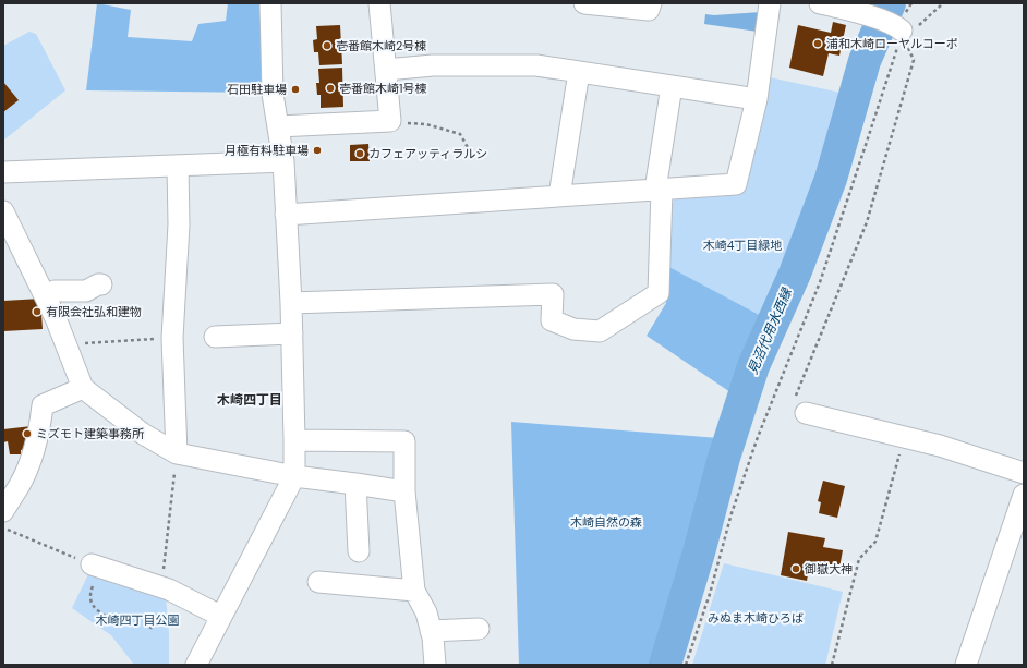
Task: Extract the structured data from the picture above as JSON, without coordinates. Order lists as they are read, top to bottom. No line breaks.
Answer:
{"districts":["木崎四丁目"],"water":["見沼代用水西縁"],"parks":["木崎4丁目緑地","木崎自然の森","みぬま木崎ひろば","木崎四丁目公園"],"places":["浦和木崎ローヤルコーポ","壱番館木崎2号棟","壱番館木崎1号棟","石田駐車場","月極有料駐車場","カフェアッティラルシ","有限会社弘和建物","ミズモト建築事務所","御嶽大神"]}
